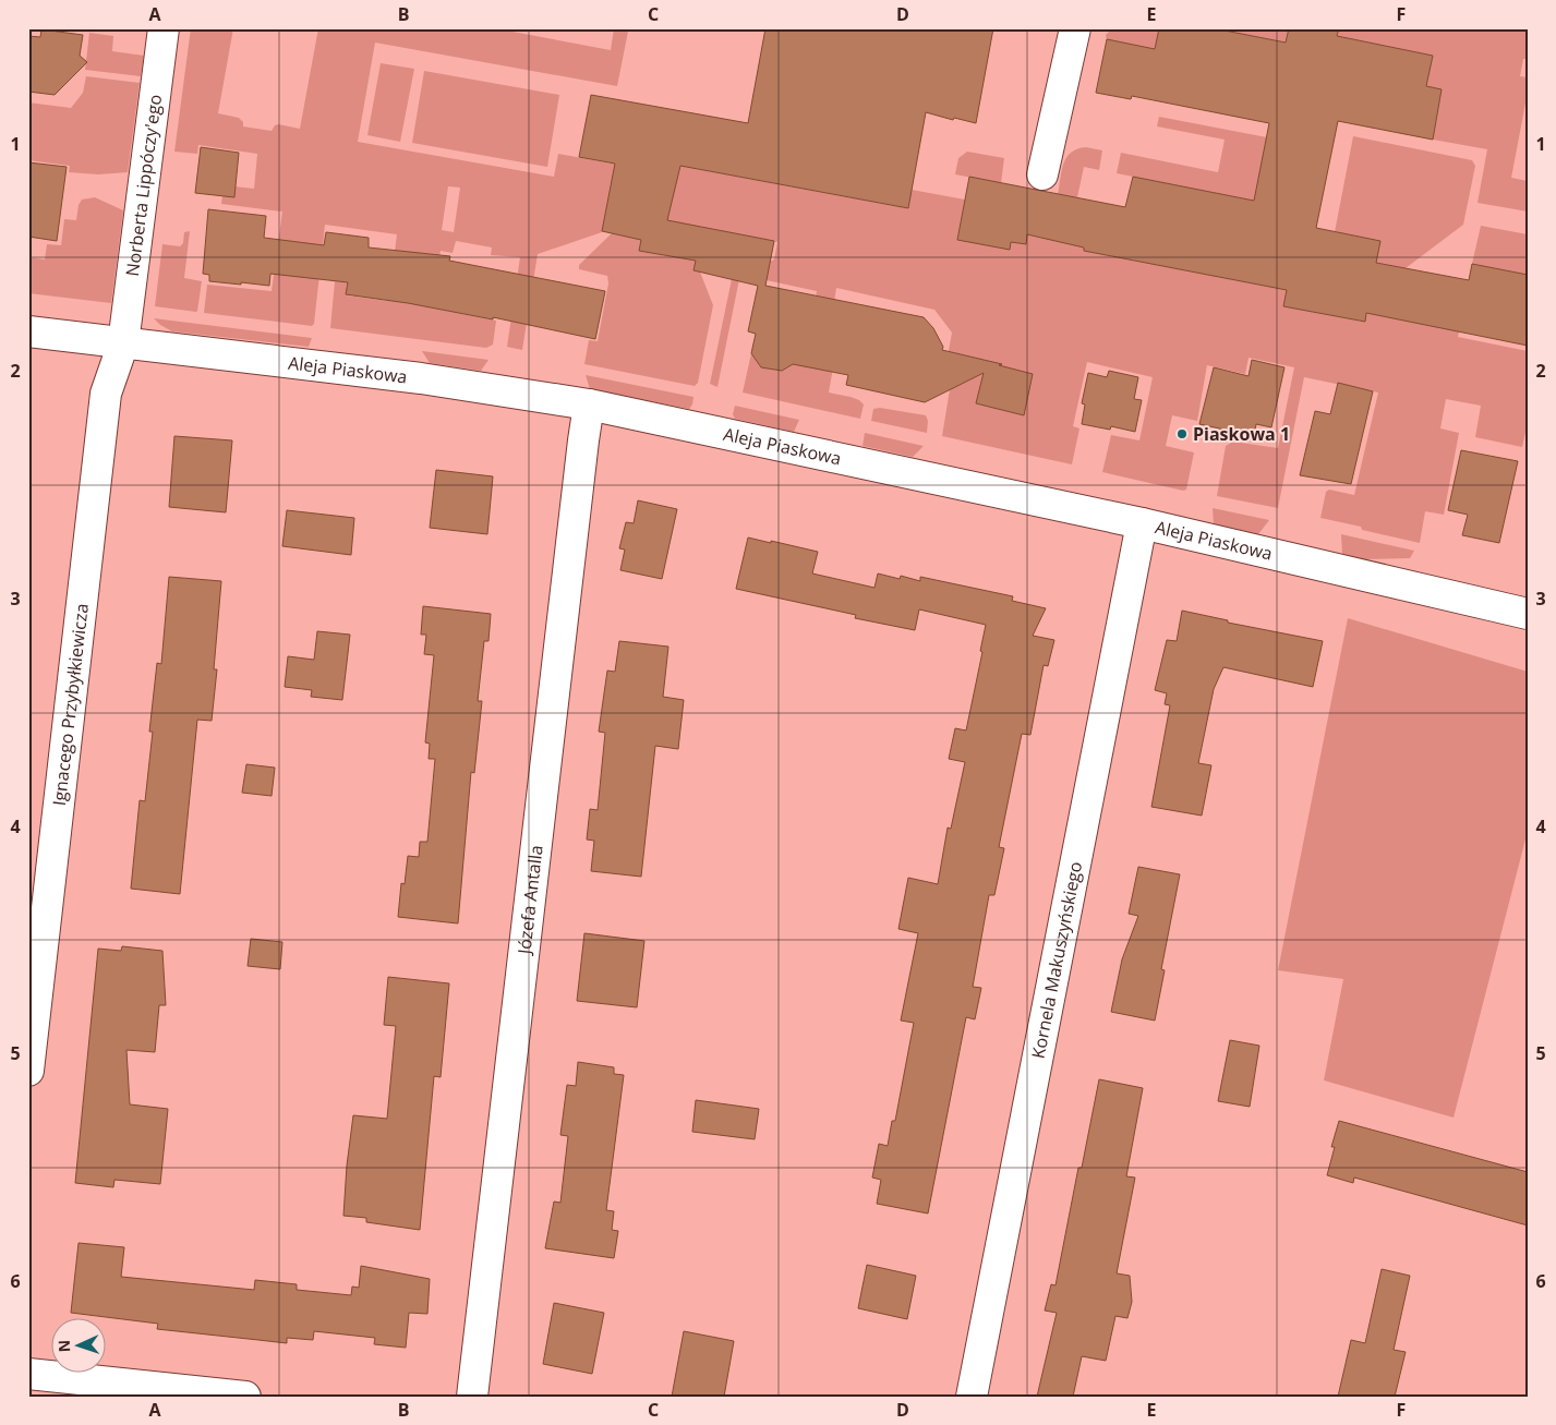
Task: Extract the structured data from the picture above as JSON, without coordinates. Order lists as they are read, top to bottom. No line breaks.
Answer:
{"streets":{"street":["Norberta Lippóczy'ego","Aleja Piaskowa","Ignacego Przybyłkiewicza","Józefa Antalla","Kornela Makuszyńskiego"]},"crossings":[["Norberta Lippóczy'ego","Aleja Piaskowa"],["Norberta Lippóczy'ego","Ignacego Przybyłkiewicza"],["Aleja Piaskowa","Ignacego Przybyłkiewicza"],["Aleja Piaskowa","Józefa Antalla"],["Aleja Piaskowa","Kornela Makuszyńskiego"]],"places":["Piaskowa 1"],"north":"left","grid":{"columns":["A","B","C","D","E","F"],"rows":["1","2","3","4","5","6"]}}
